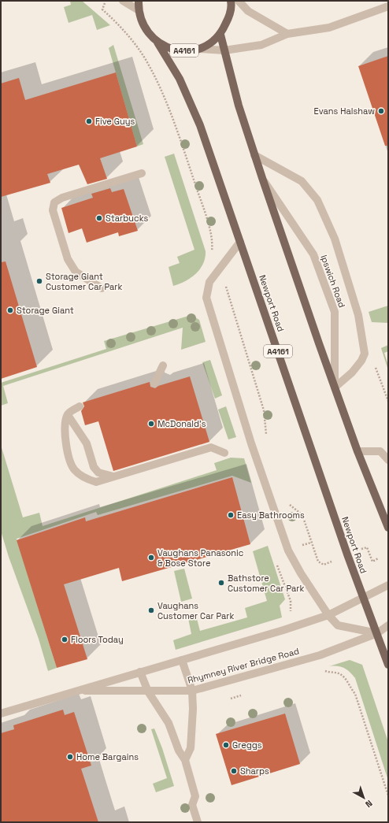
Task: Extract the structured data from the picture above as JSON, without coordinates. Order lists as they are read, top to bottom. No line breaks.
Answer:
{"streets":{"main road":["A4161","Newport Road"],"street":["Ipswich Road","Rhymney River Bridge Road"]},"crossings":[["A4161","Newport Road"],["Newport Road","Rhymney River Bridge Road"]],"places":["Evans Halshaw","Five Guys","Starbucks","Storage Giant Customer Car Park","Storage Giant","McDonald's","Easy Bathrooms","Vaughans Panasonic & Bose Store","Bathstore Customer Car Park","Vaughans Customer Car Park","Floors Today","Greggs","Home Bargains","Sharps"],"north":"bottom right"}
